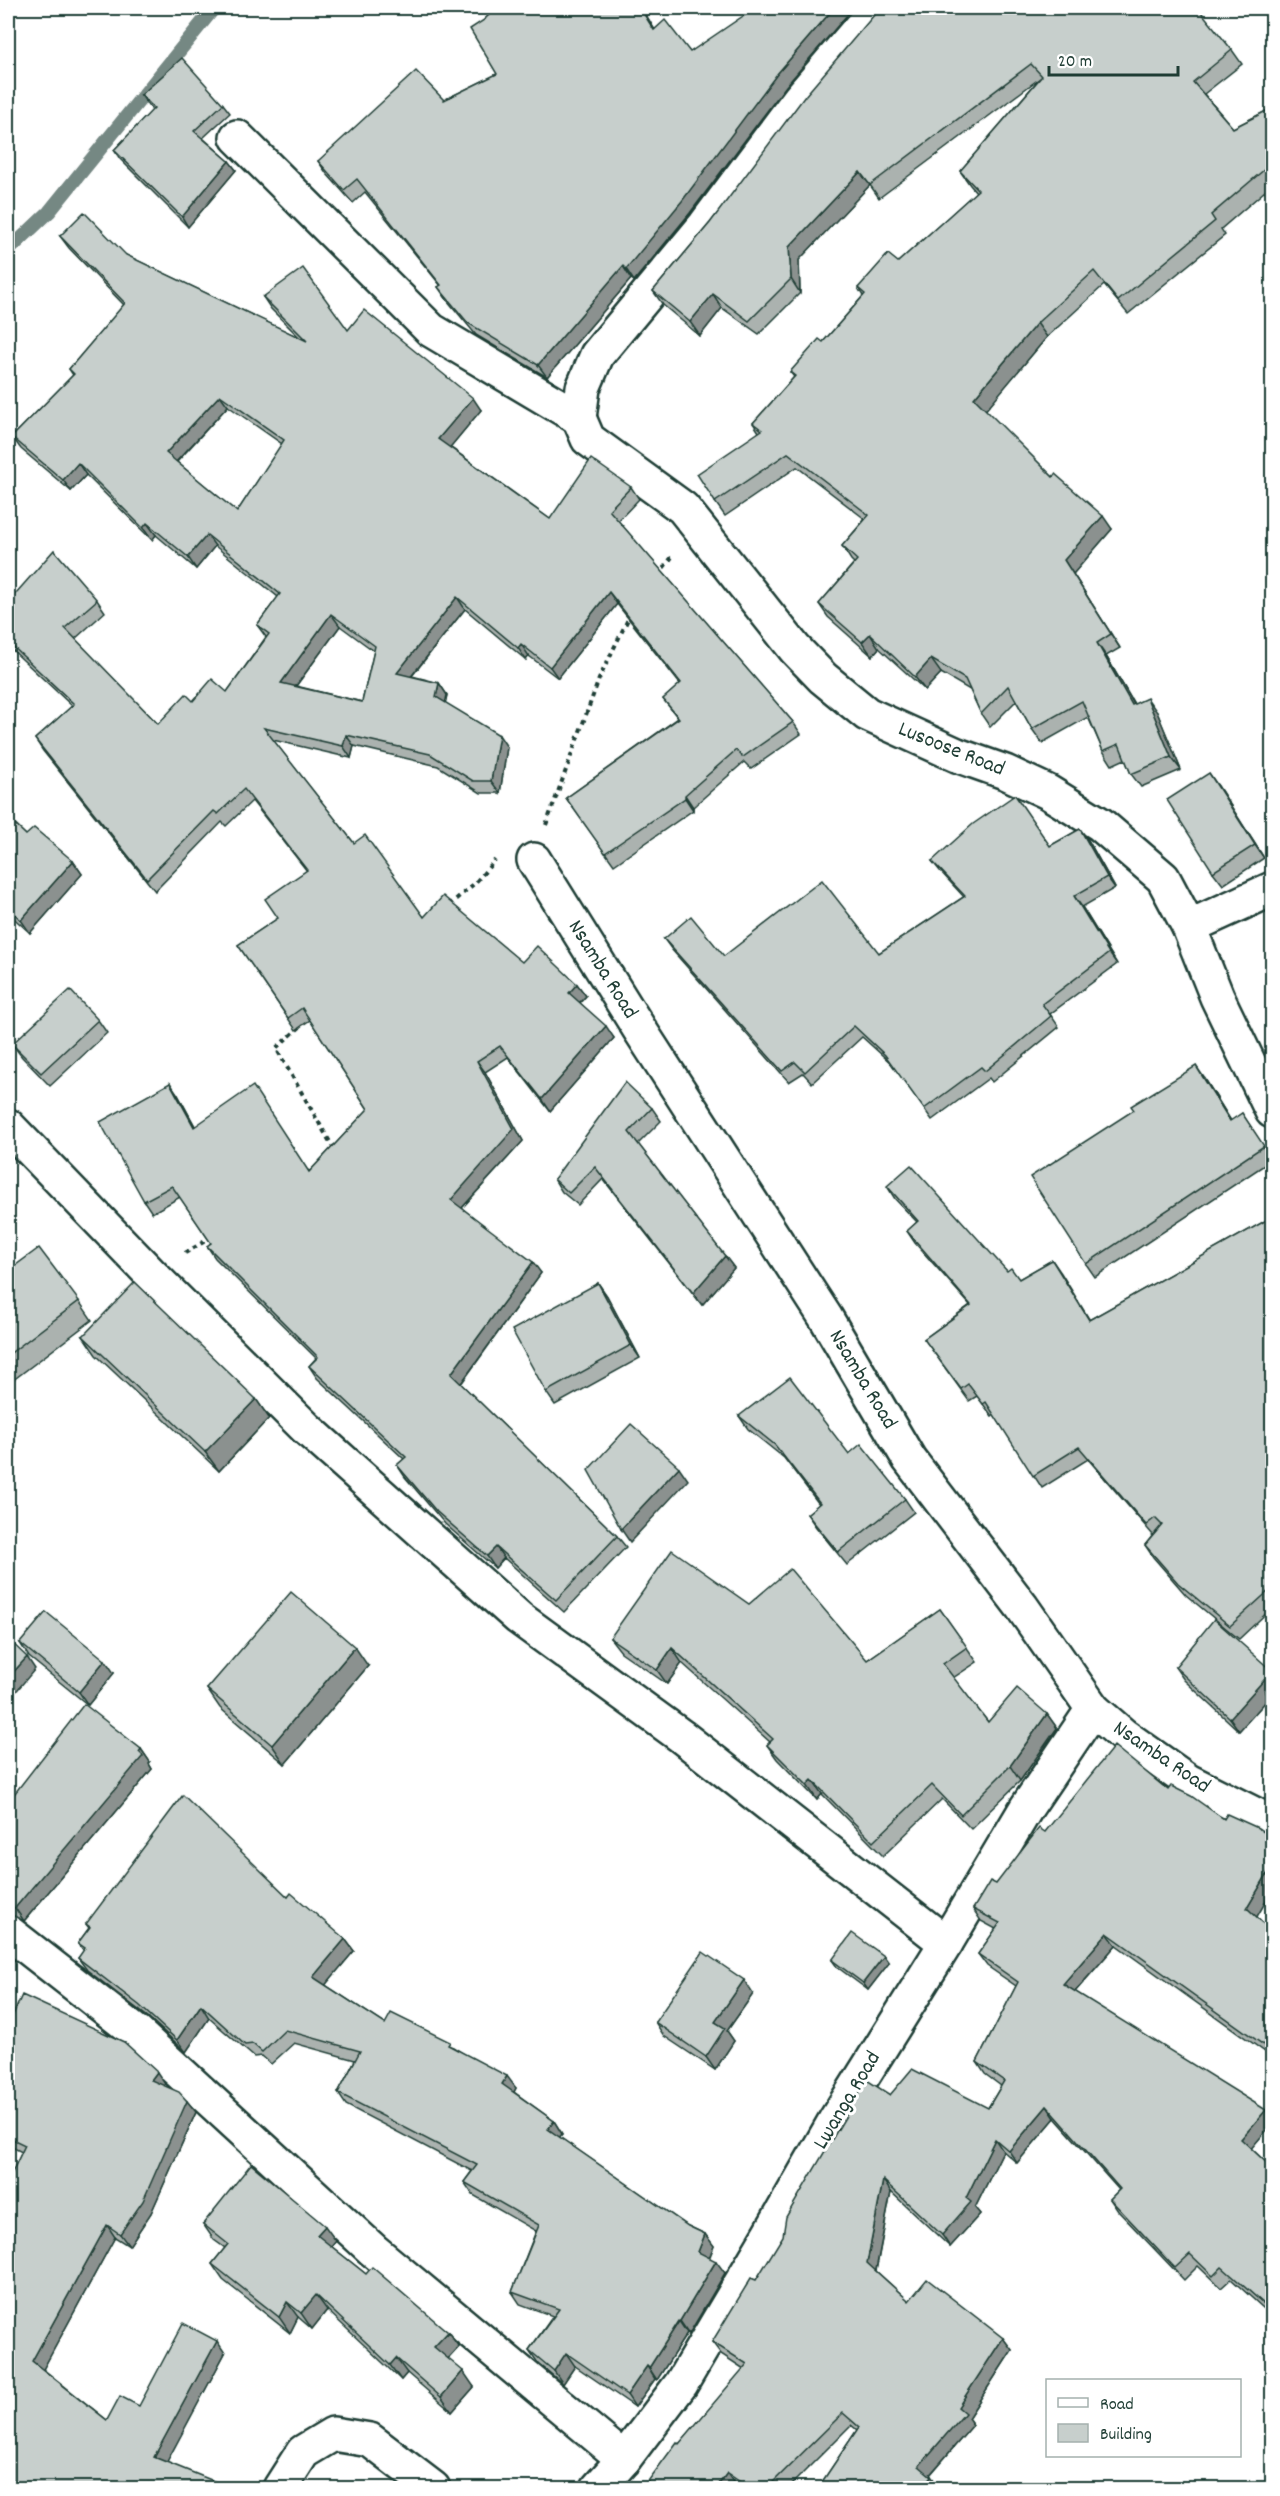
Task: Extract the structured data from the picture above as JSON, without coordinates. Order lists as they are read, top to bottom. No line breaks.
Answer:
{"streets":{"street":["Lusoose Road","Nsamba Road","Lwanga Road"]},"crossings":[["Nsamba Road","Lwanga Road"]],"legend":["Road","Building"],"scale_bar":"20 m"}
